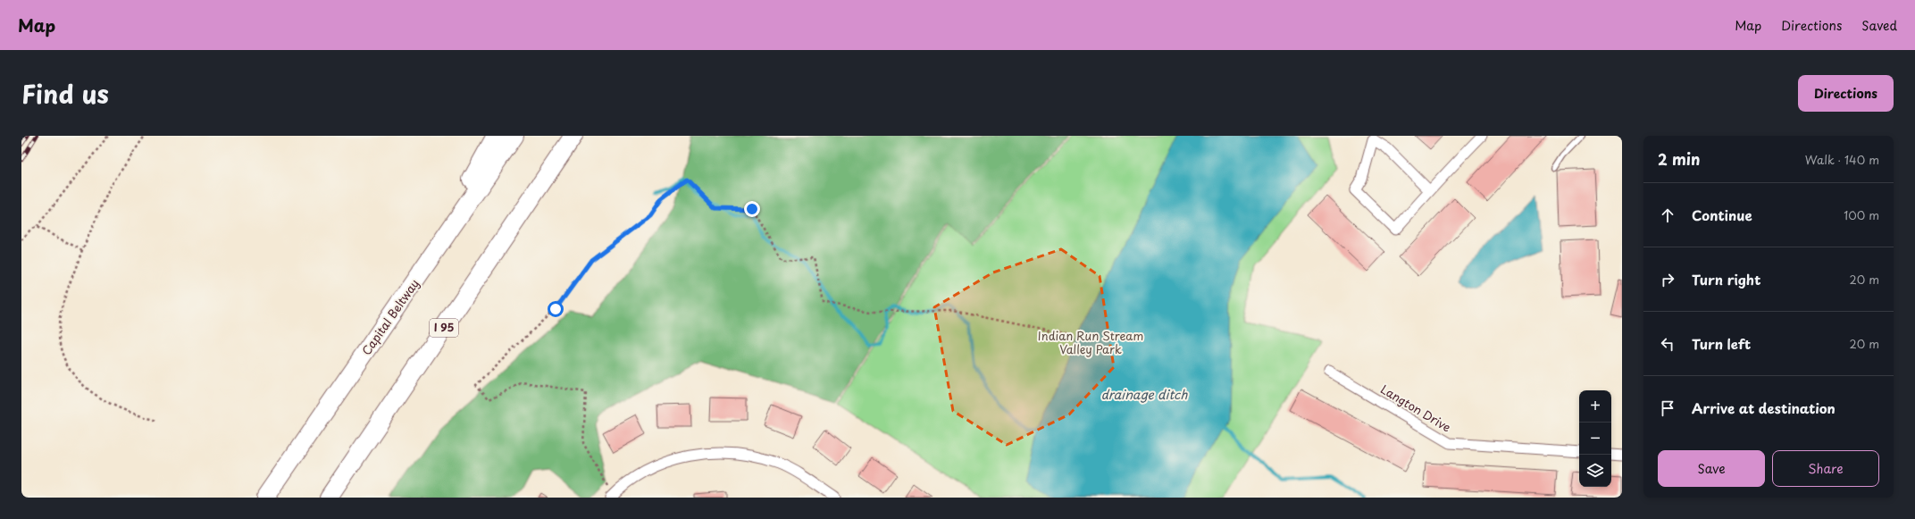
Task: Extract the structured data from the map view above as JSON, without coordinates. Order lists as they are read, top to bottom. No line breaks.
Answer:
{"streets":{"highway":["Capital Beltway","I 95"],"street":["Langton Drive"]},"water":["drainage ditch"],"parks":["Indian Run Stream Valley Park"],"page":{"header":"Map","nav":["Map","Directions","Saved"],"title":"Find us","buttons":["Directions",["Save","Share"]],"heading":["2 min","Walk · 140 m"],"list":[["Continue","100 m"],["Turn right","20 m"],["Turn left","20 m"],"Arrive at destination"],"map_buttons":["+","−"]}}
